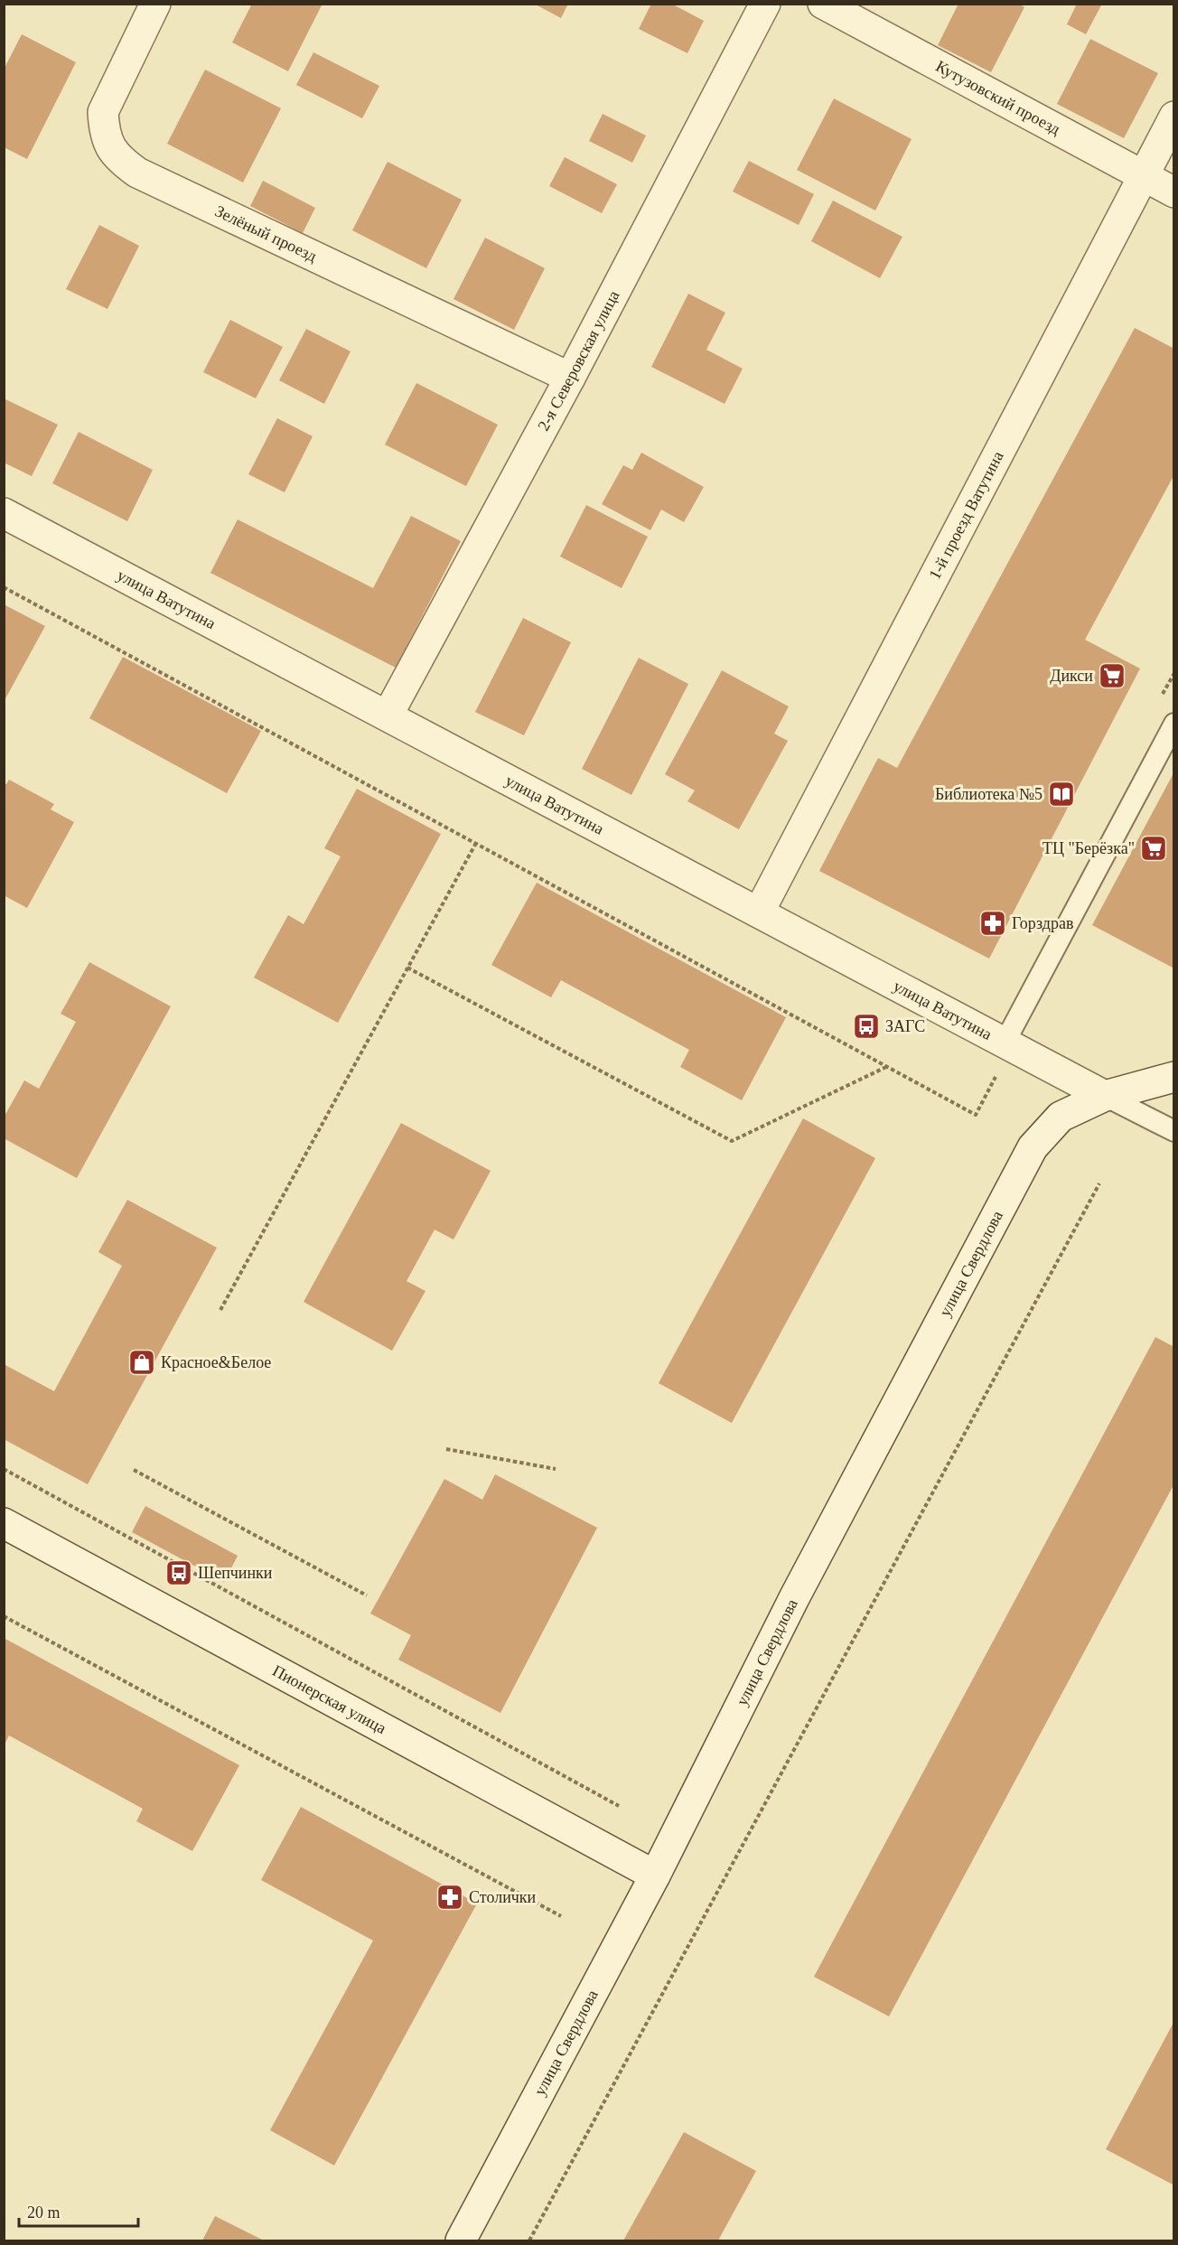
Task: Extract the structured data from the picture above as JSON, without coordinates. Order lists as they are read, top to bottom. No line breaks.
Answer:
{"streets":{"street":["Кутузовский проезд","Зелёный проезд","2-я Северовская улица","1-й проезд Ватутина","улица Ватутина","улица Свердлова","Пионерская улица"]},"crossings":[["Кутузовский проезд","1-й проезд Ватутина"],["Зелёный проезд","2-я Северовская улица"],["2-я Северовская улица","улица Ватутина"],["1-й проезд Ватутина","улица Ватутина"],["улица Ватутина","улица Свердлова"],["улица Свердлова","Пионерская улица"]],"places":{"supermarket":["Дикси","ТЦ \"Берёзка\""],"library":["Библиотека №5"],"pharmacy":["Горздрав","Столички"],"bus stop":["ЗАГС","Шепчинки"],"shop":["Красное&Белое"]},"scale_bar":"20 m"}
